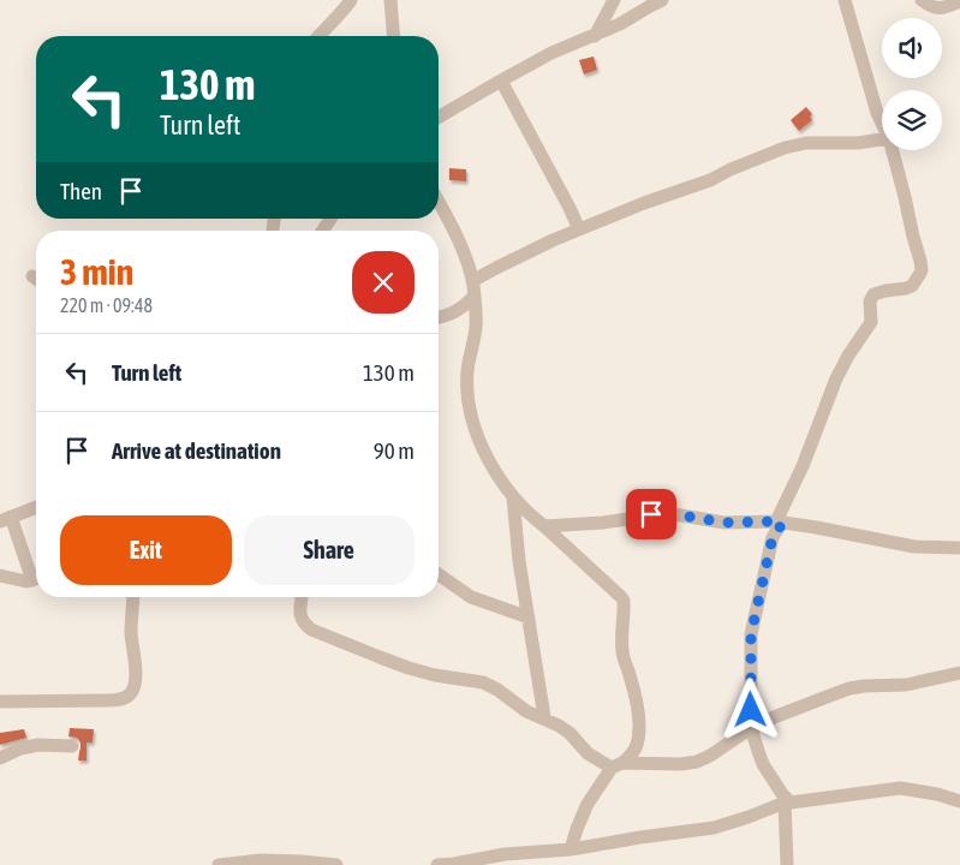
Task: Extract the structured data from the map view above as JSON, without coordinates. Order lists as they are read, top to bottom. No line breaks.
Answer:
{"page":{"turn":["130 m","Turn left"],"then":"Then","heading":["3 min","220 m · 09:48"],"list":[{"name":"Turn left","value":"130 m"},{"name":"Arrive at destination","value":"90 m"}],"buttons":["Exit","Share"]}}
